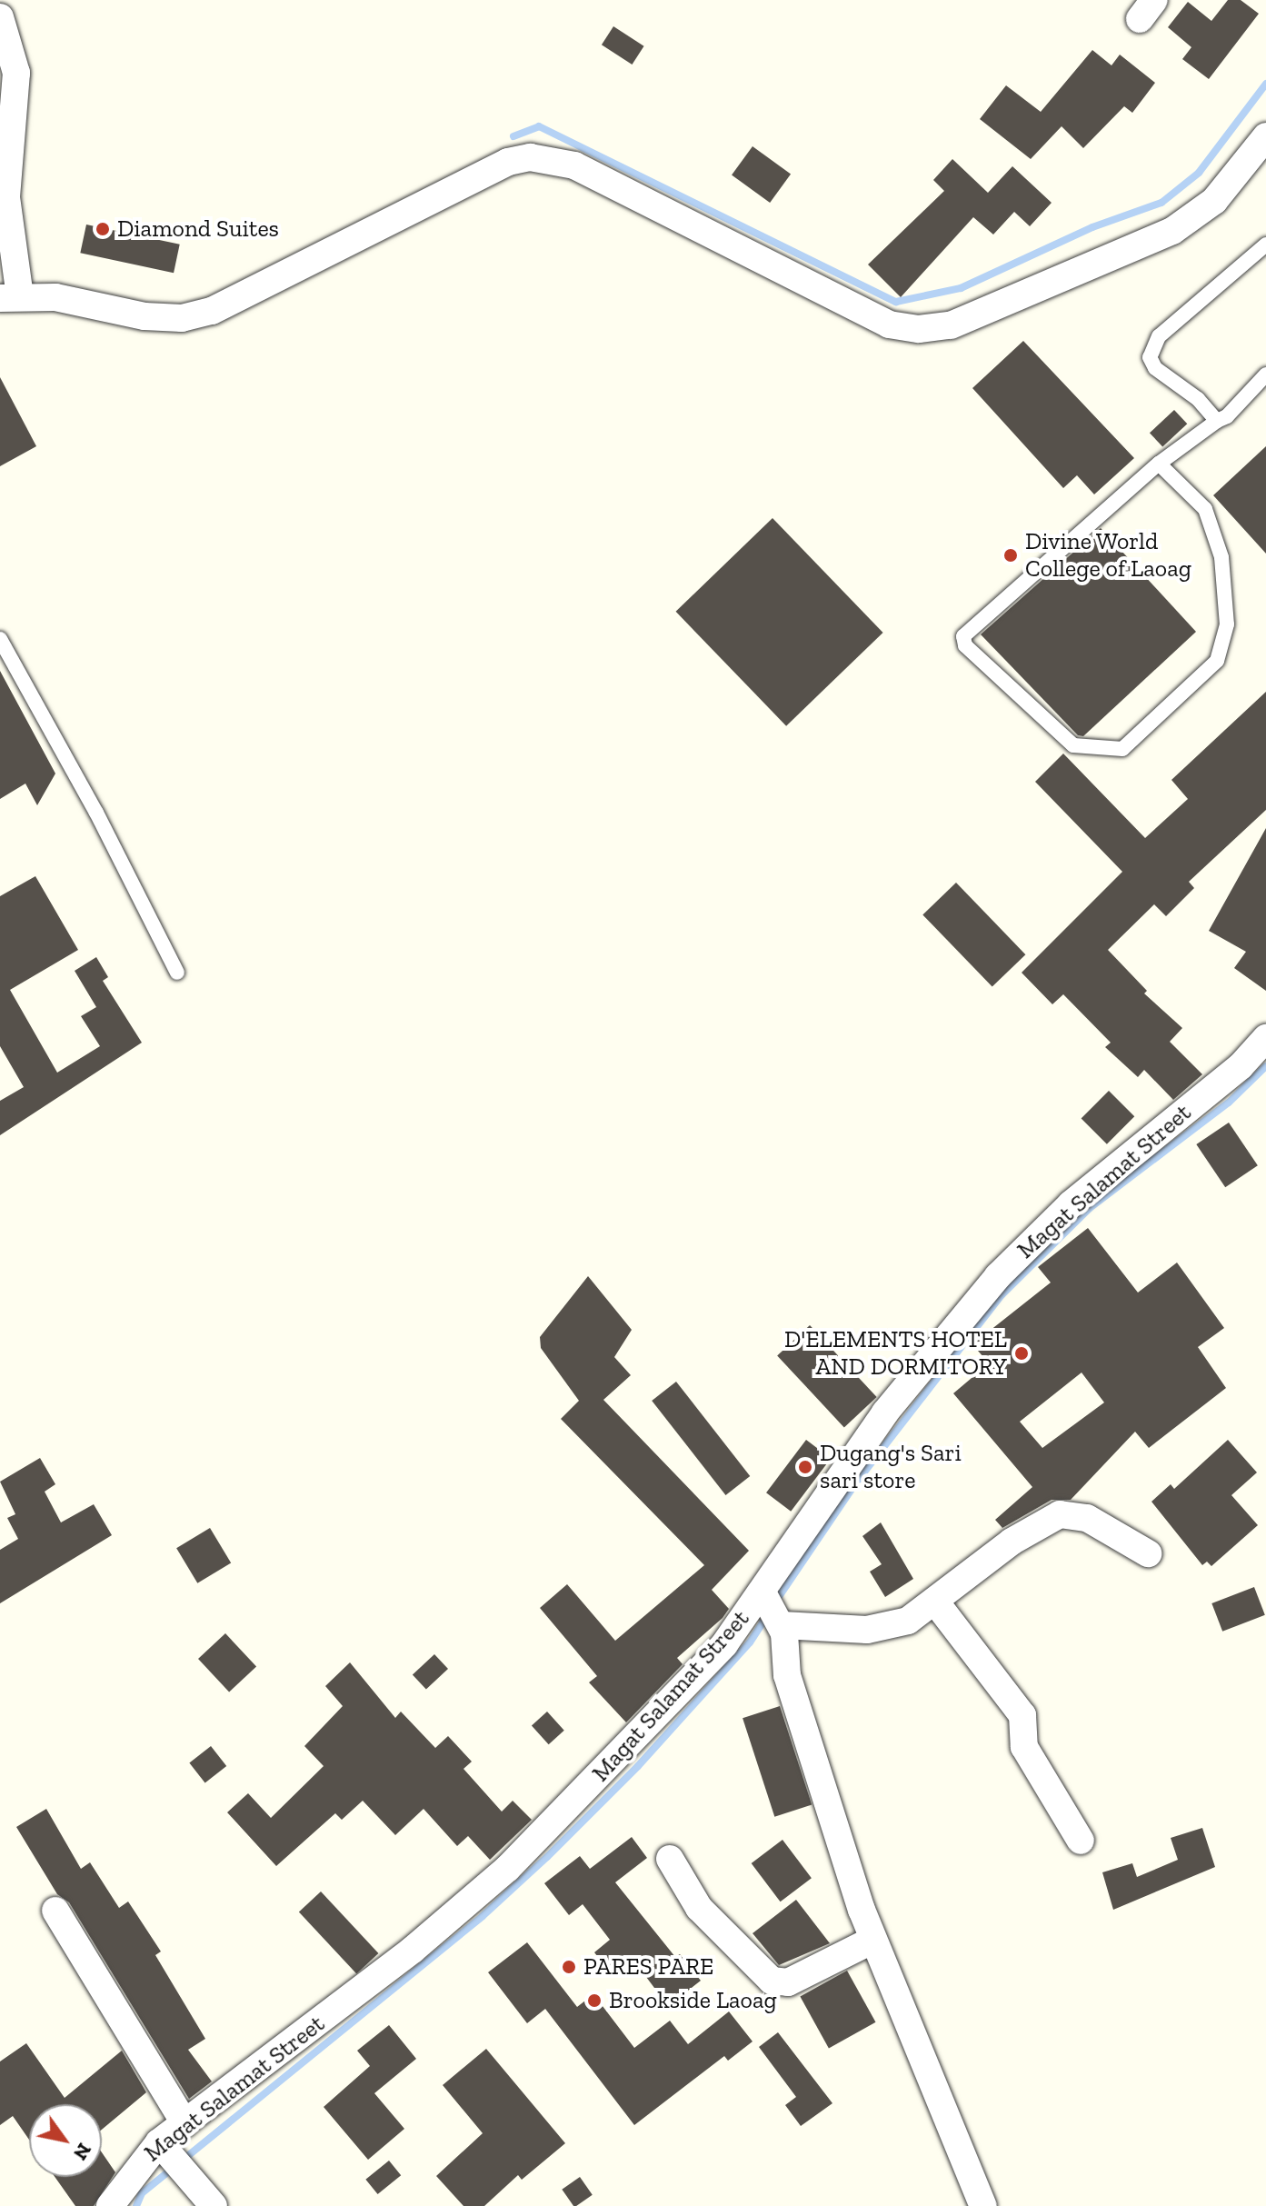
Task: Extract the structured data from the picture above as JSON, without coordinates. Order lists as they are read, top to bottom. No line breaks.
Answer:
{"streets":{"street":["Magat Salamat Street"]},"places":["Diamond Suites","Divine World College of Laoag","D'ELEMENTS HOTEL AND DORMITORY","Dugang's Sari sari store","PARES PARE","Brookside Laoag"],"north":"bottom right"}
